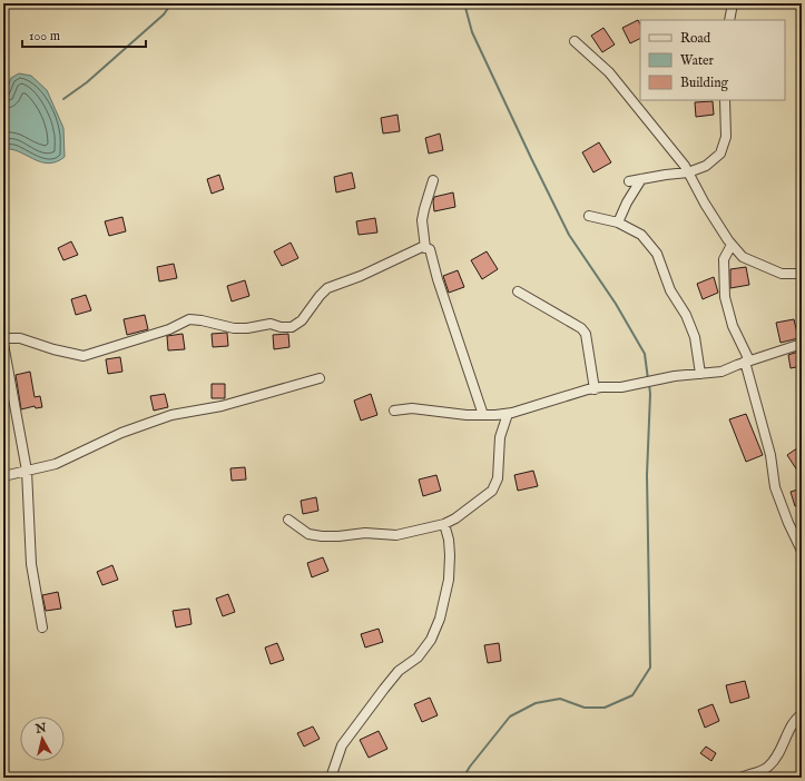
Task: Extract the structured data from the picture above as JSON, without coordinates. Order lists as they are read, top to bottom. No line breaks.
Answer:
{"legend":["Road","Water","Building"],"scale_bar":"100 m","north":"top"}
